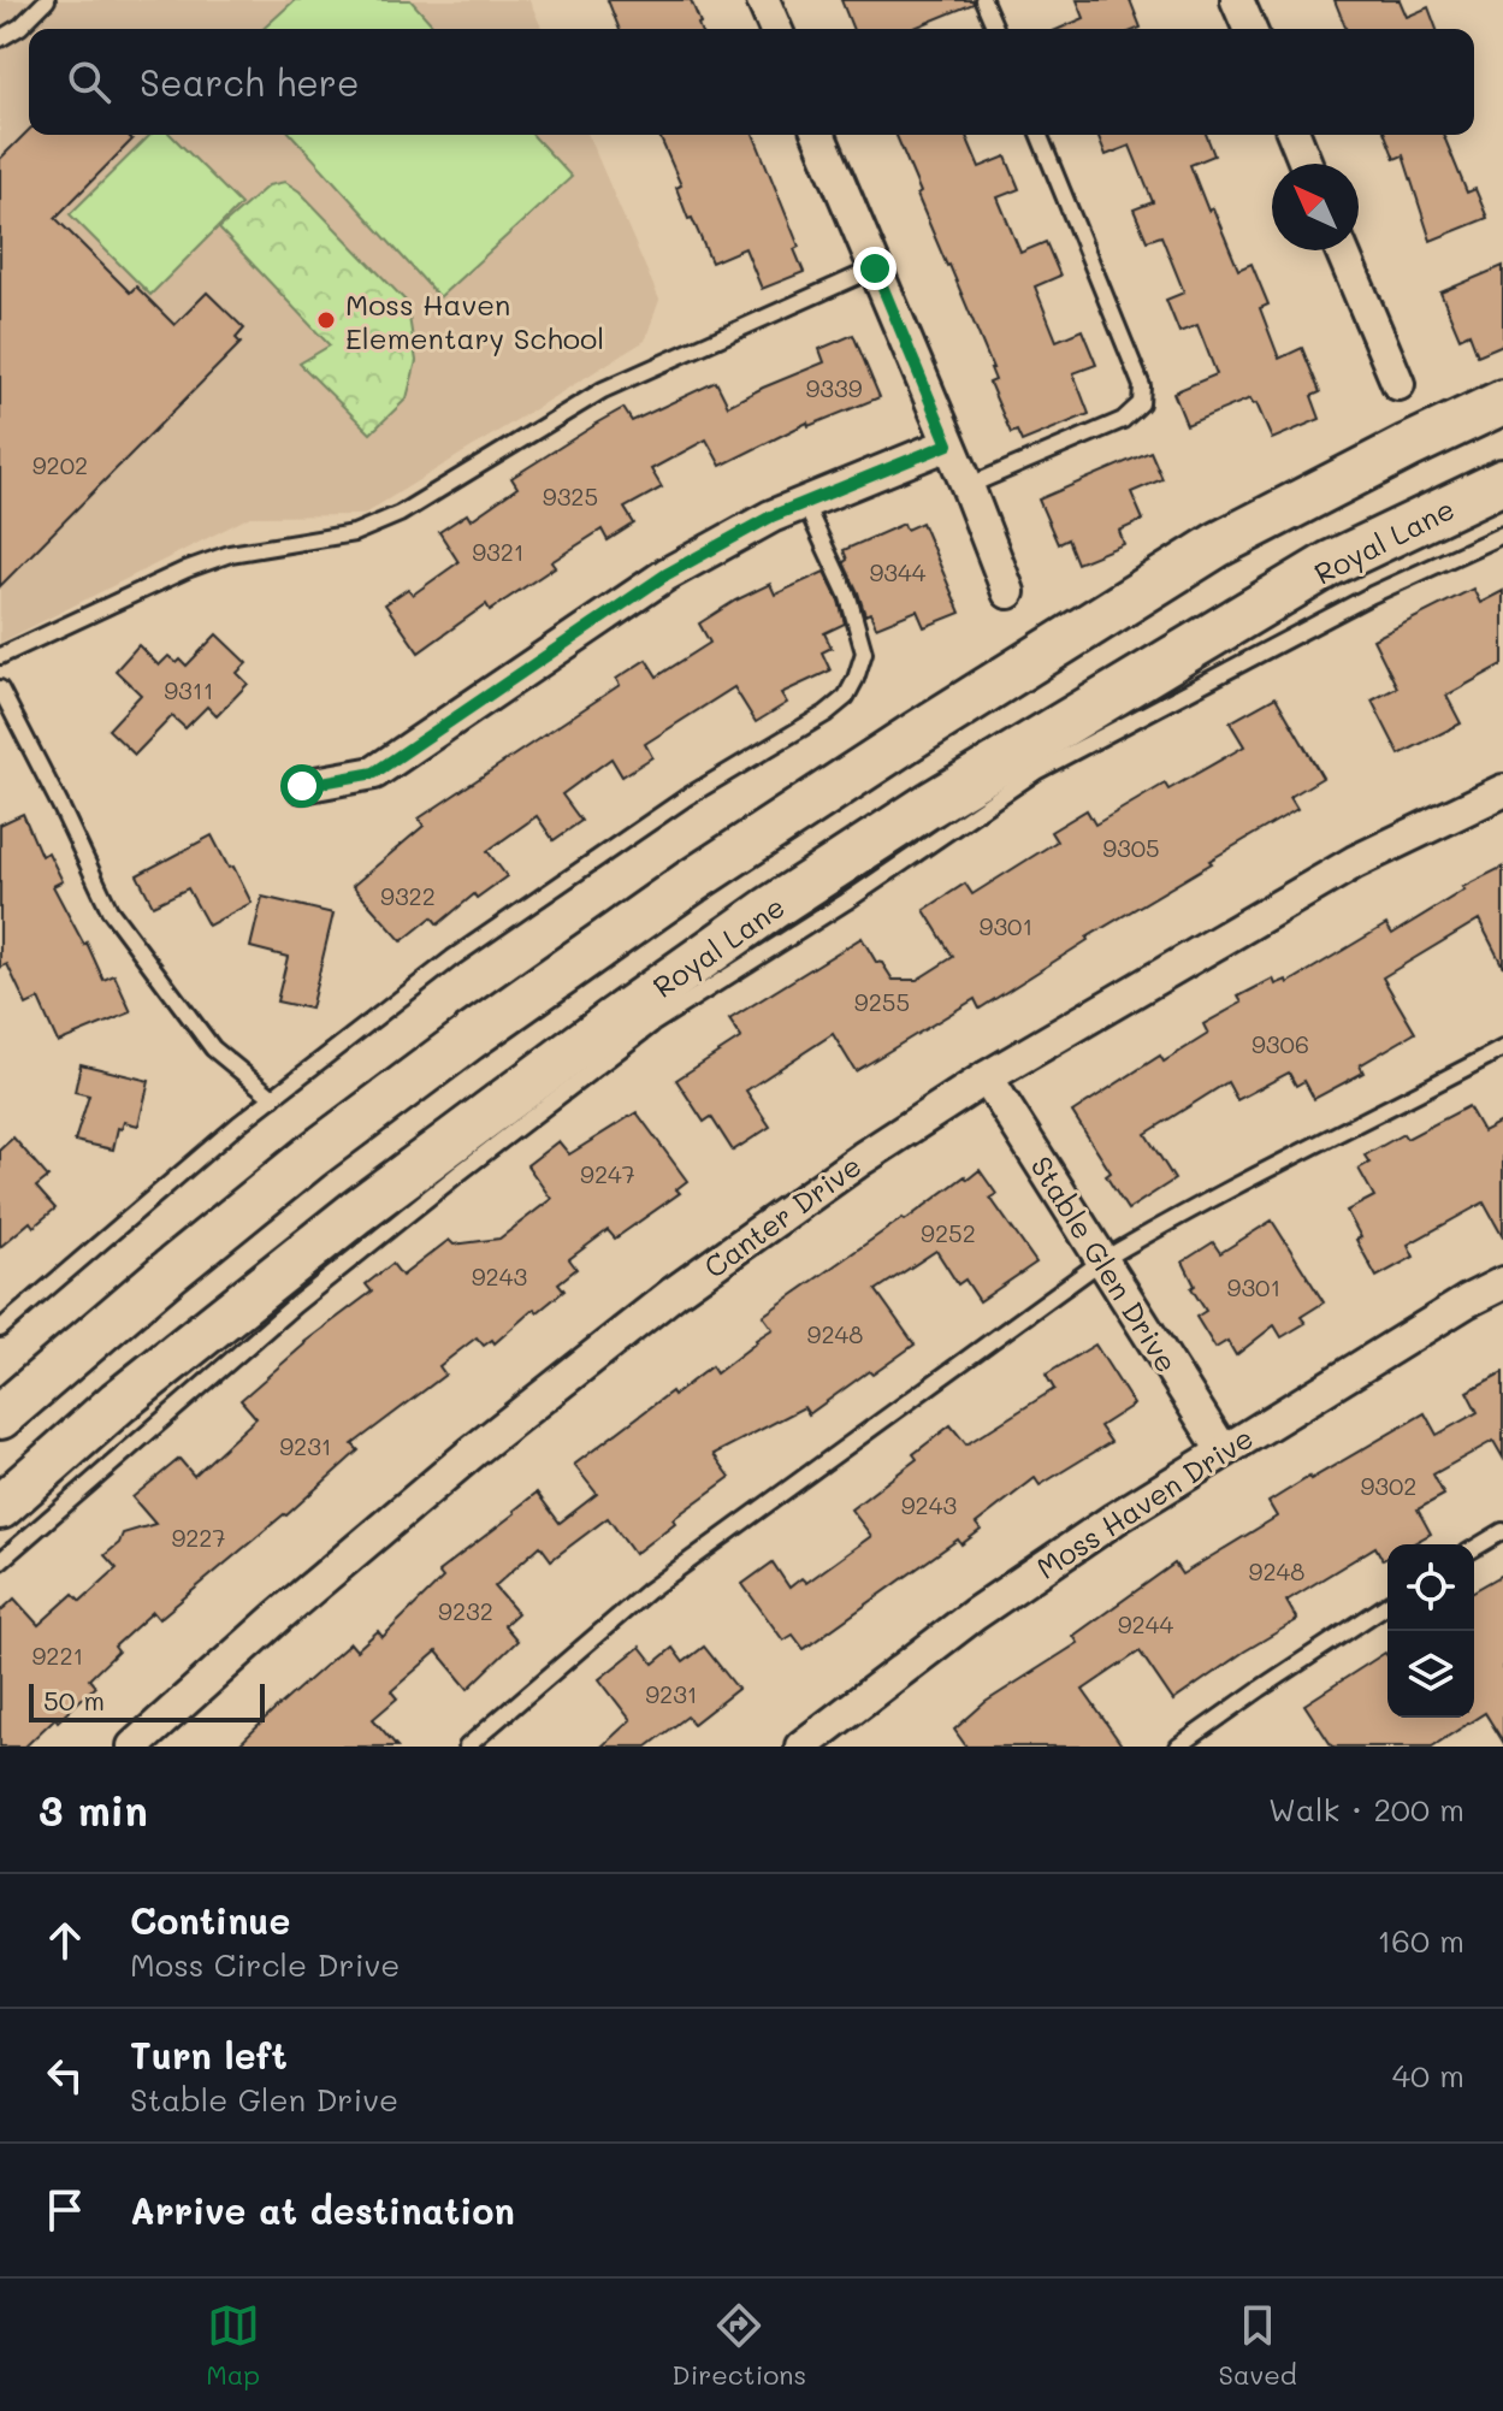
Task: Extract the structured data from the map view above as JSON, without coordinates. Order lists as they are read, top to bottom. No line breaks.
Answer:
{"streets":{"main road":["Royal Lane"],"street":["Canter Drive","Stable Glen Drive","Moss Haven Drive"]},"crossings":[["Canter Drive","Stable Glen Drive"],["Stable Glen Drive","Moss Haven Drive"]],"places":["Moss Haven Elementary School"],"house_numbers":["9339","9202","9325","9321","9344","9311","9305","9322","9301","9255","9306","9247","9252","9243","9301","9248","9231","9302","9243","9227","9248","9232","9244","9221","9231"],"scale_bar":"50 m","north":"top left","page":{"search":"Search here","scale":"50 m","heading":["3 min","Walk · 200 m"],"list":[["Continue","Moss Circle Drive","160 m"],["Turn left","Stable Glen Drive","40 m"],"Arrive at destination"],"nav":["Map","Directions","Saved"]}}
